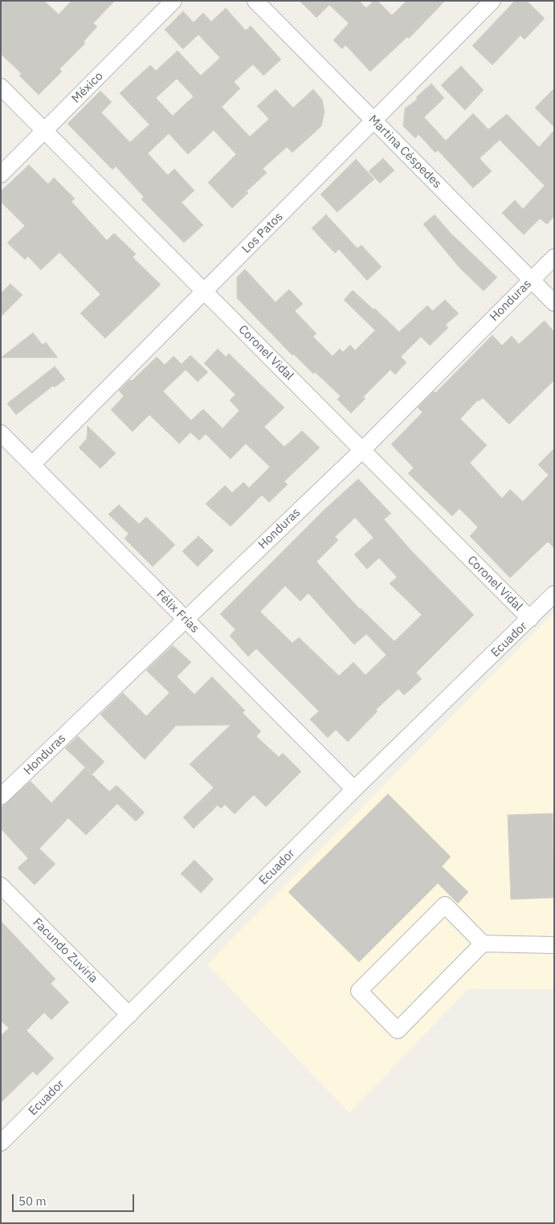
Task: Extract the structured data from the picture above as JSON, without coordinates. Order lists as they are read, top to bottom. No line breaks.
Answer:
{"streets":{"street":["México","Martina Céspedes","Los Patos","Honduras","Coronel Vidal","Félix Frías","Ecuador","Facundo Zuviría"]},"crossings":[["México","Coronel Vidal"],["Martina Céspedes","Los Patos"],["Martina Céspedes","Honduras"],["Los Patos","Coronel Vidal"],["Los Patos","Félix Frías"],["Honduras","Coronel Vidal"],["Honduras","Félix Frías"],["Coronel Vidal","Ecuador"],["Félix Frías","Ecuador"],["Ecuador","Facundo Zuviría"]],"scale_bar":"50 m"}
